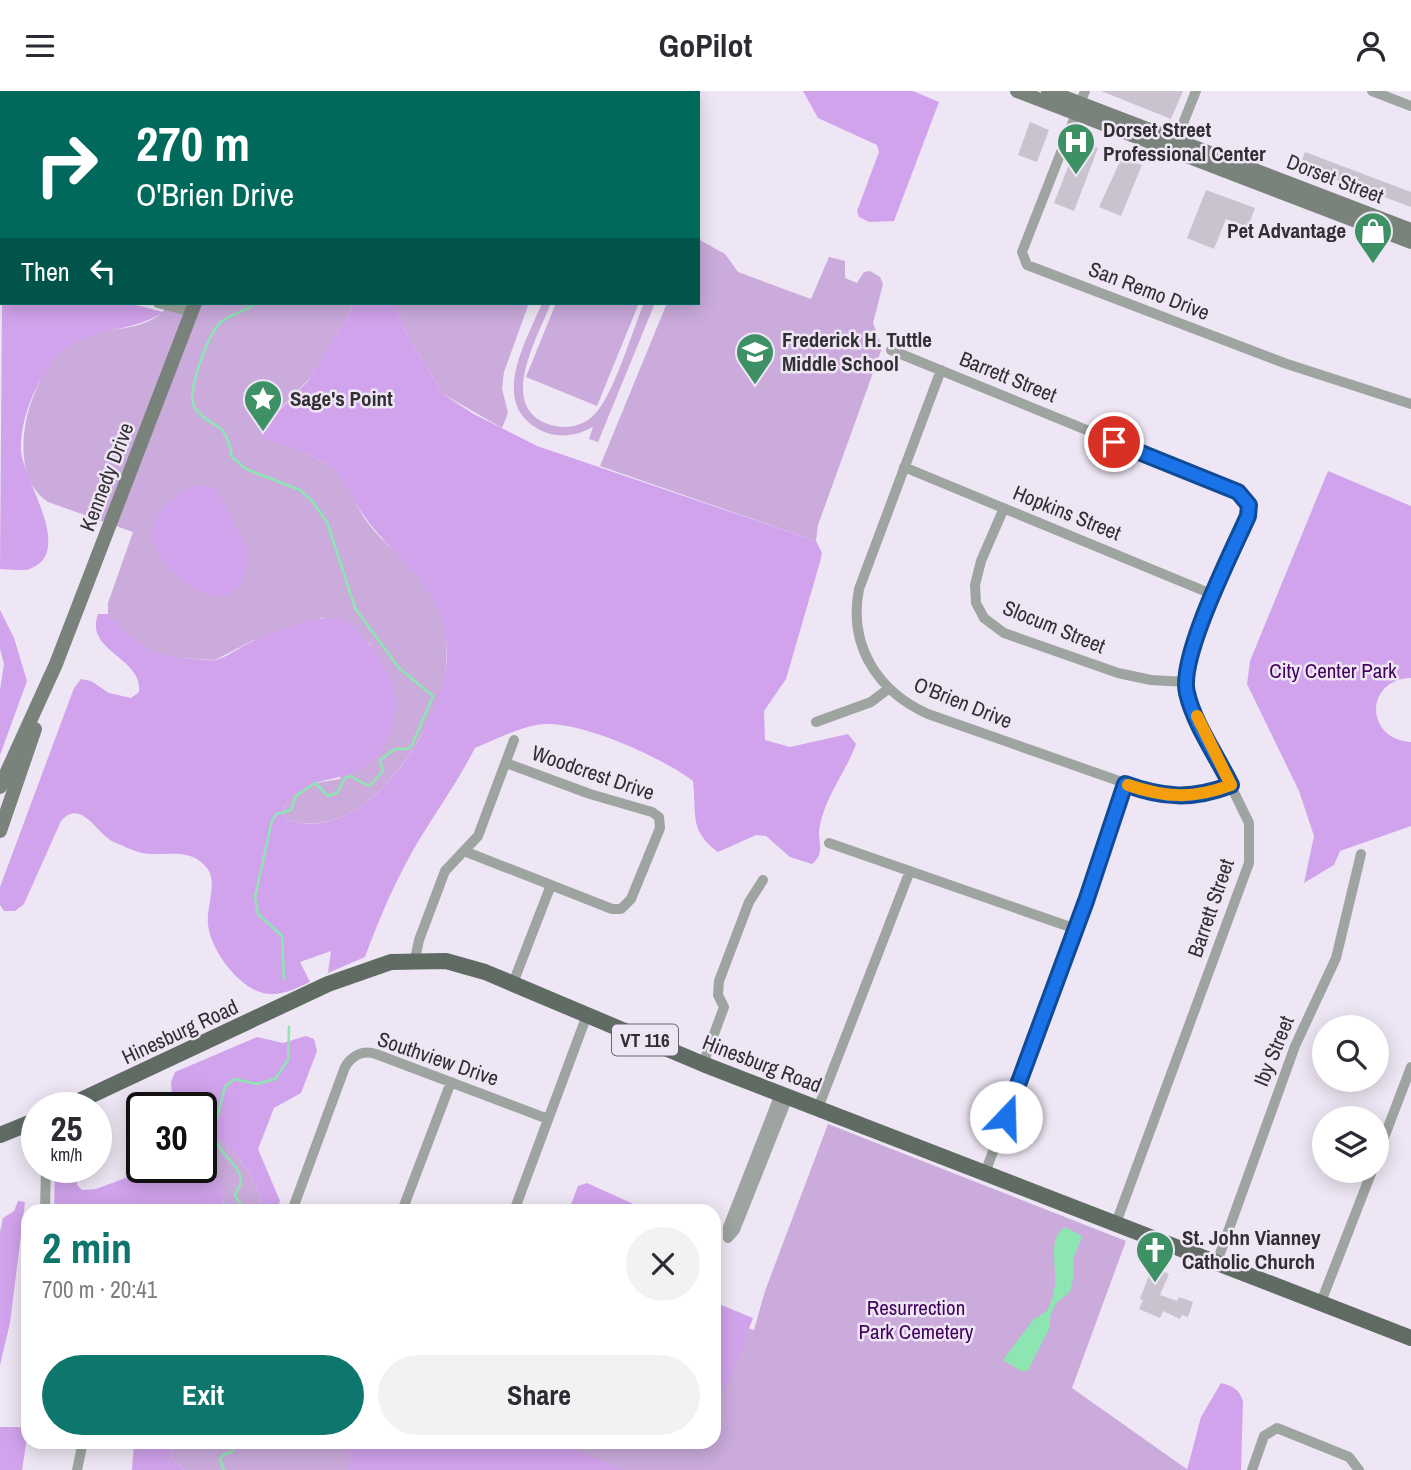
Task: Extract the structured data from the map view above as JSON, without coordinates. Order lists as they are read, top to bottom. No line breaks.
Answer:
{"streets":{"main road":["Dorset Street","Kennedy Drive","Hinesburg Road","VT 116"],"street":["San Remo Drive","Barrett Street","Hopkins Street","Slocum Street","O'Brien Drive","Woodcrest Drive","Iby Street","Southview Drive"]},"crossings":[["Dorset Street","San Remo Drive"],["Barrett Street","Hopkins Street"],["Barrett Street","Slocum Street"],["Barrett Street","O'Brien Drive"],["Barrett Street","Hinesburg Road"],["Hopkins Street","Slocum Street"],["Hopkins Street","O'Brien Drive"],["Hinesburg Road","Iby Street"]],"parks":["City Center Park","Resurrection Park Cemetery"],"places":{"hospital":["Dorset Street Professional Center"],"shop":["Pet Advantage"],"school or university":["Frederick H. Tuttle Middle School"],"place":["Sage's Point"],"church":["St. John Vianney Catholic Church"]},"page":{"header":"GoPilot","turn":["270 m","O'Brien Drive"],"then":"Then","speed":"25 km/h","limit":"30","heading":["2 min","700 m · 20:41"],"buttons":["Exit","Share"]}}
